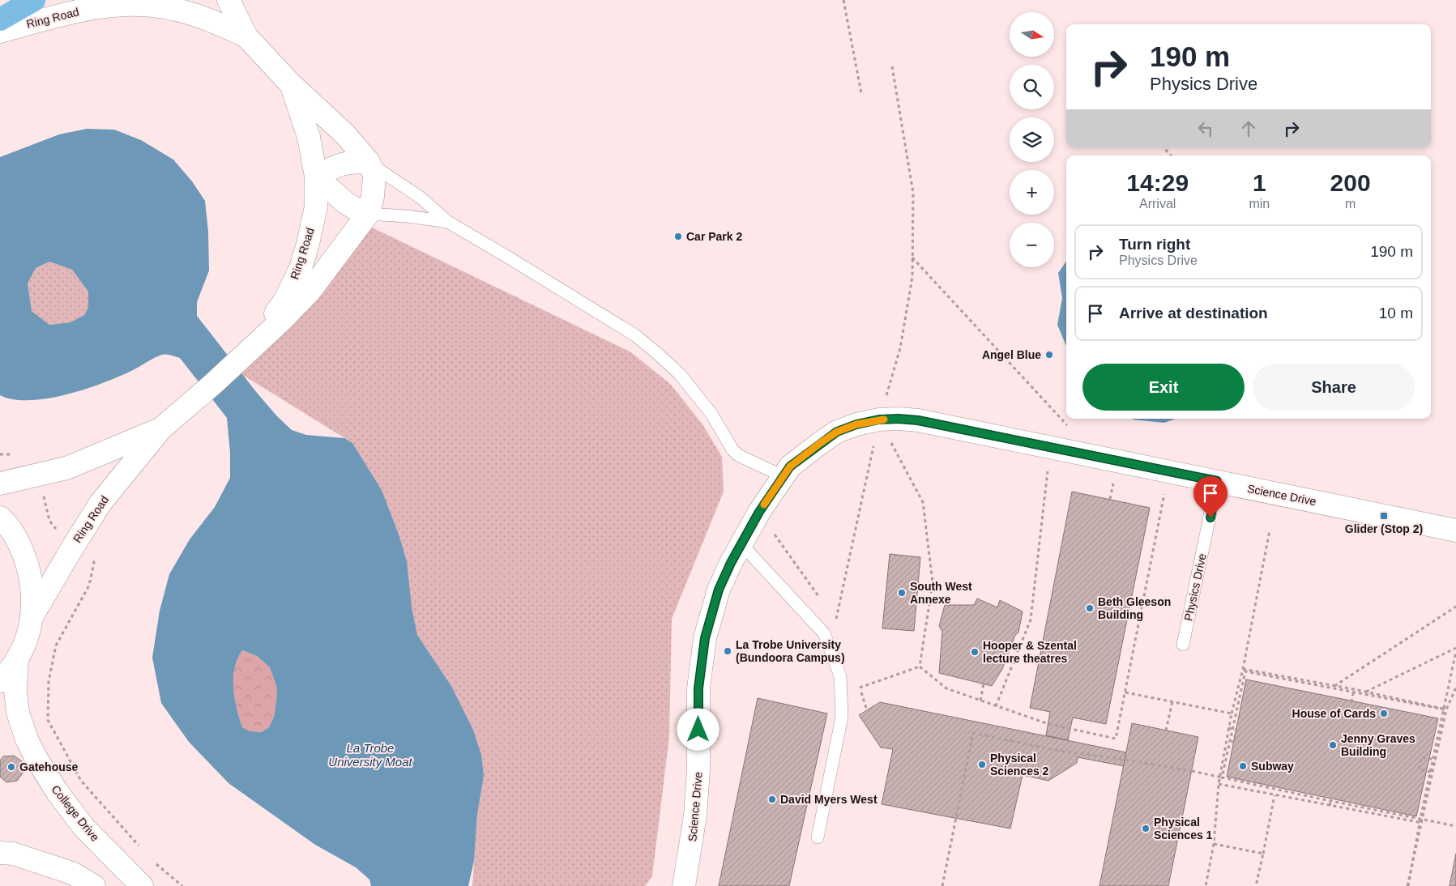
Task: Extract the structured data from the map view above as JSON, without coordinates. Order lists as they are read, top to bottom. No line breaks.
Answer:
{"streets":{"street":["Ring Road","Science Drive","College Drive"],"lane":["Physics Drive"]},"crossings":[["Science Drive","Physics Drive"]],"water":["La Trobe University Moat"],"places":{"other":["Car Park 2","Angel Blue","South West Annexe","Beth Gleeson Building","La Trobe University (Bundoora Campus)","Hooper & Szental lecture theatres","House of Cards","Jenny Graves Building","Physical Sciences 2","Subway","Gatehouse","David Myers West","Physical Sciences 1"],"transit":["Glider (Stop 2)"]},"north":"right","page":{"map_buttons":["+","−"],"turn":["190 m","Physics Drive"],"eta":["14:29","Arrival","1","min","200","m"],"list":[{"name":"Turn right","note":"Physics Drive","value":"190 m"},{"name":"Arrive at destination","value":"10 m"}],"buttons":["Exit","Share"]}}
